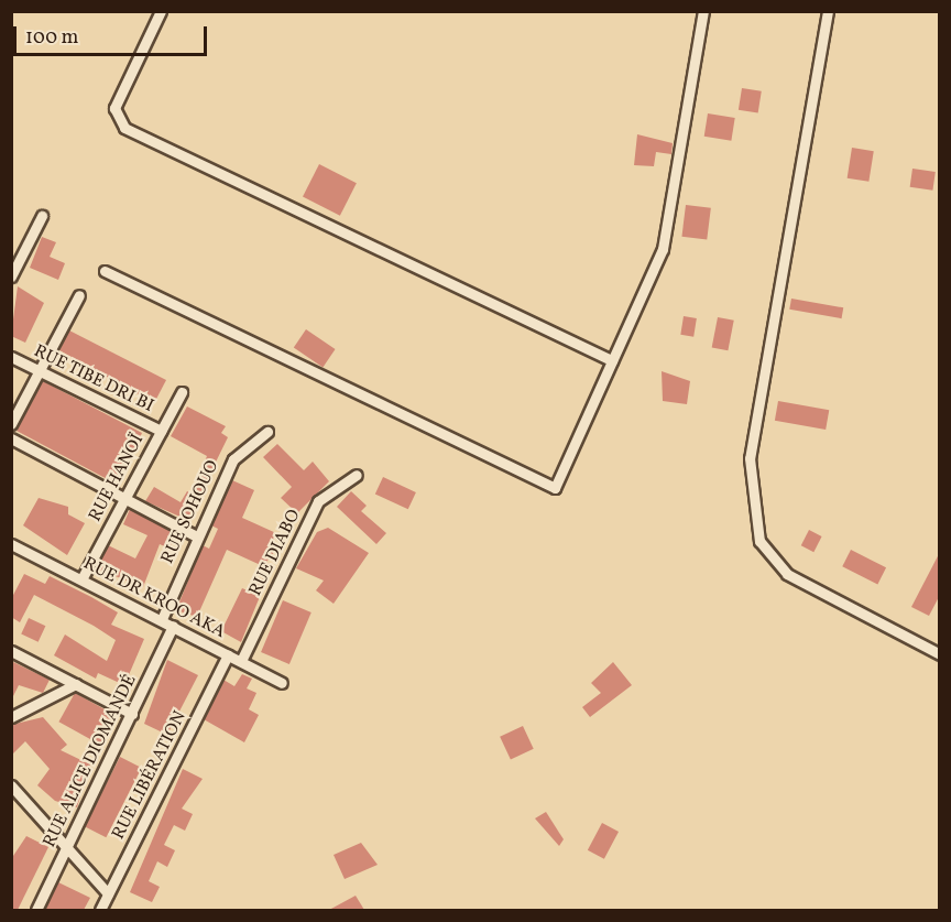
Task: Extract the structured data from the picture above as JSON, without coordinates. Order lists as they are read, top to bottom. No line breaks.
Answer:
{"streets":{"street":["RUE TIBE DRI BI","RUE HANOÏ","RUE SOHOUO","RUE DIABO","RUE DR KROO AKA","RUE ALICE DIOMANDÉ","RUE LIBÉRATION"]},"crossings":[["RUE TIBE DRI BI","RUE HANOÏ"],["RUE HANOÏ","RUE DR KROO AKA"],["RUE SOHOUO","RUE DR KROO AKA"],["RUE DIABO","RUE DR KROO AKA"],["RUE DR KROO AKA","RUE ALICE DIOMANDÉ"],["RUE DR KROO AKA","RUE LIBÉRATION"]],"scale_bar":"100 m"}
